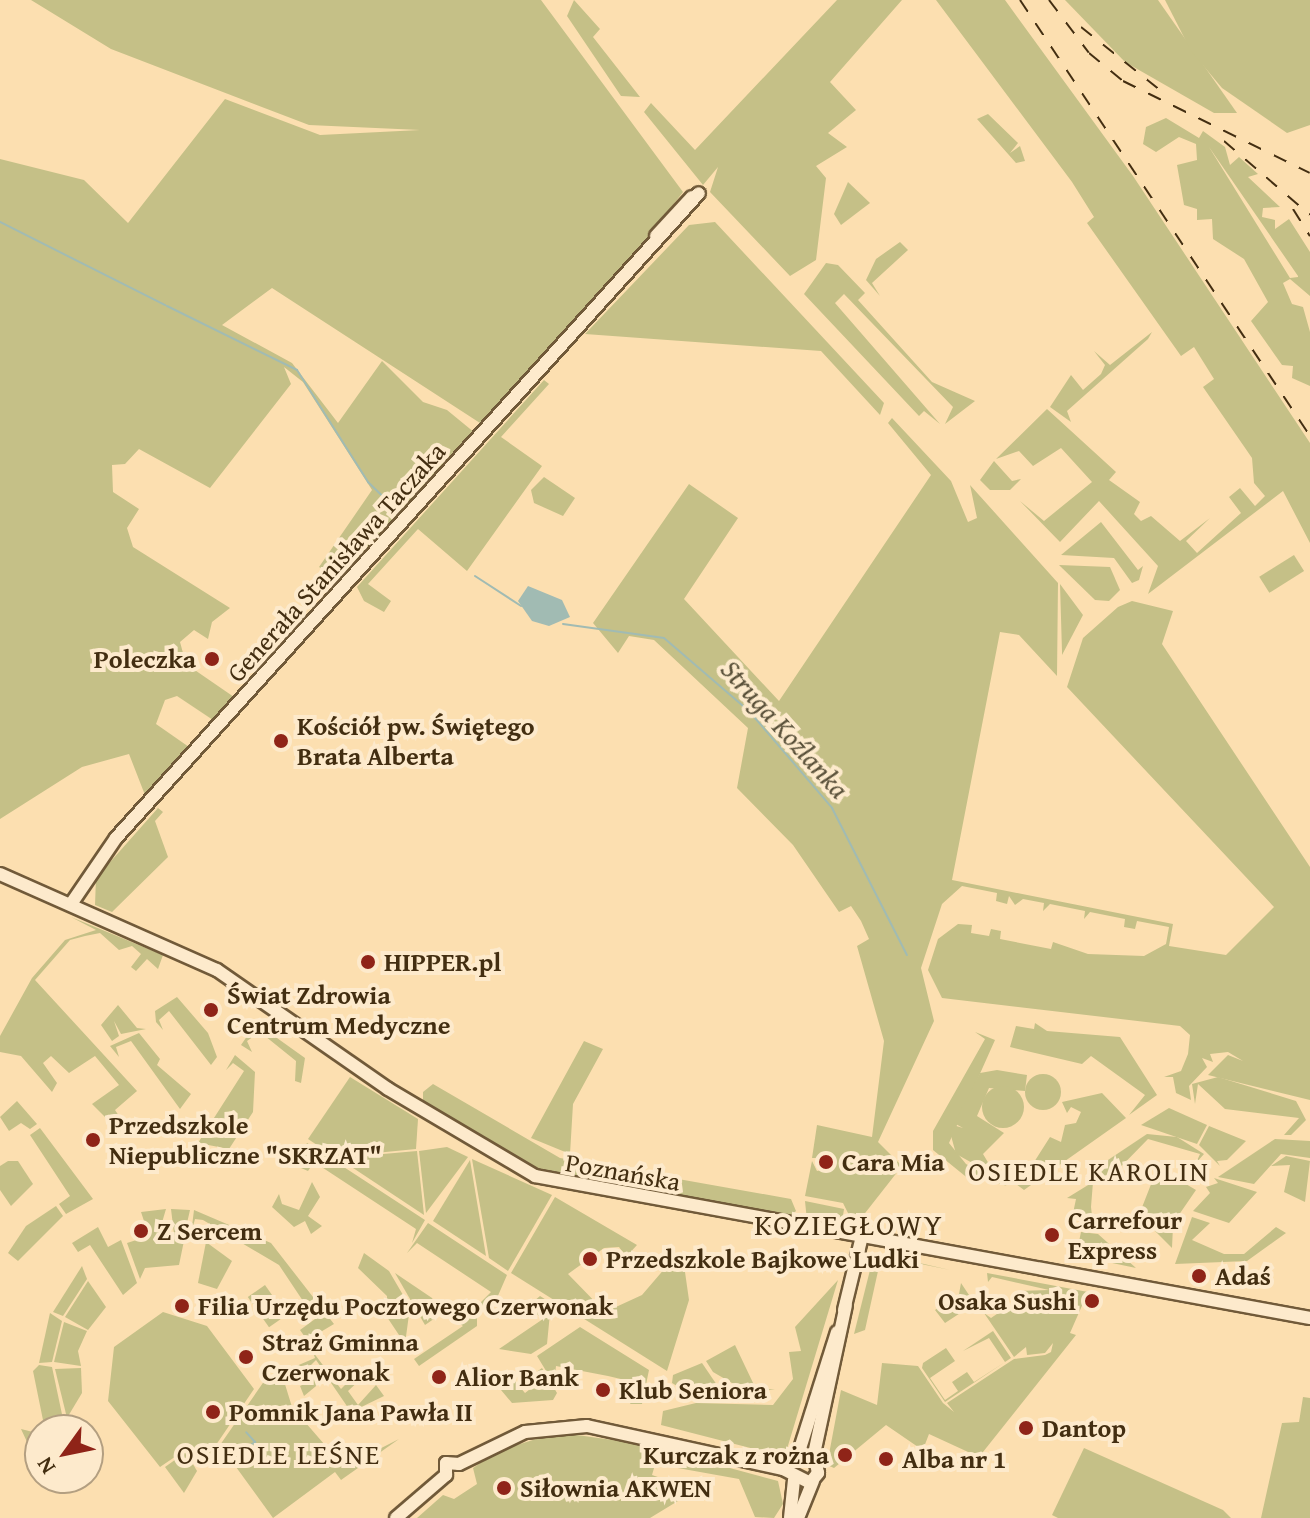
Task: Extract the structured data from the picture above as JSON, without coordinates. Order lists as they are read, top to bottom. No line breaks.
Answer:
{"streets":{"street":["Generała Stanisława Taczaka","Poznańska"]},"crossings":[["Generała Stanisława Taczaka","Poznańska"]],"districts":["OSIEDLE KAROLIN","KOZIEGŁOWY","OSIEDLE LEŚNE"],"water":["Struga Koźlanka"],"places":["Poleczka","Kościół pw. Świętego Brata Alberta","HIPPER.pl","Świat Zdrowia Centrum Medyczne","Przedszkole Niepubliczne \"SKRZAT\"","Cara Mia","Z Sercem","Carrefour Express","Przedszkole Bajkowe Ludki","Adaś","Osaka Sushi","Filia Urzędu Pocztowego Czerwonak","Straż Gminna Czerwonak","Alior Bank","Klub Seniora","Pomnik Jana Pawła II","Dantop","Kurczak z rożna","Alba nr 1","Siłownia AKWEN"],"north":"bottom left"}
